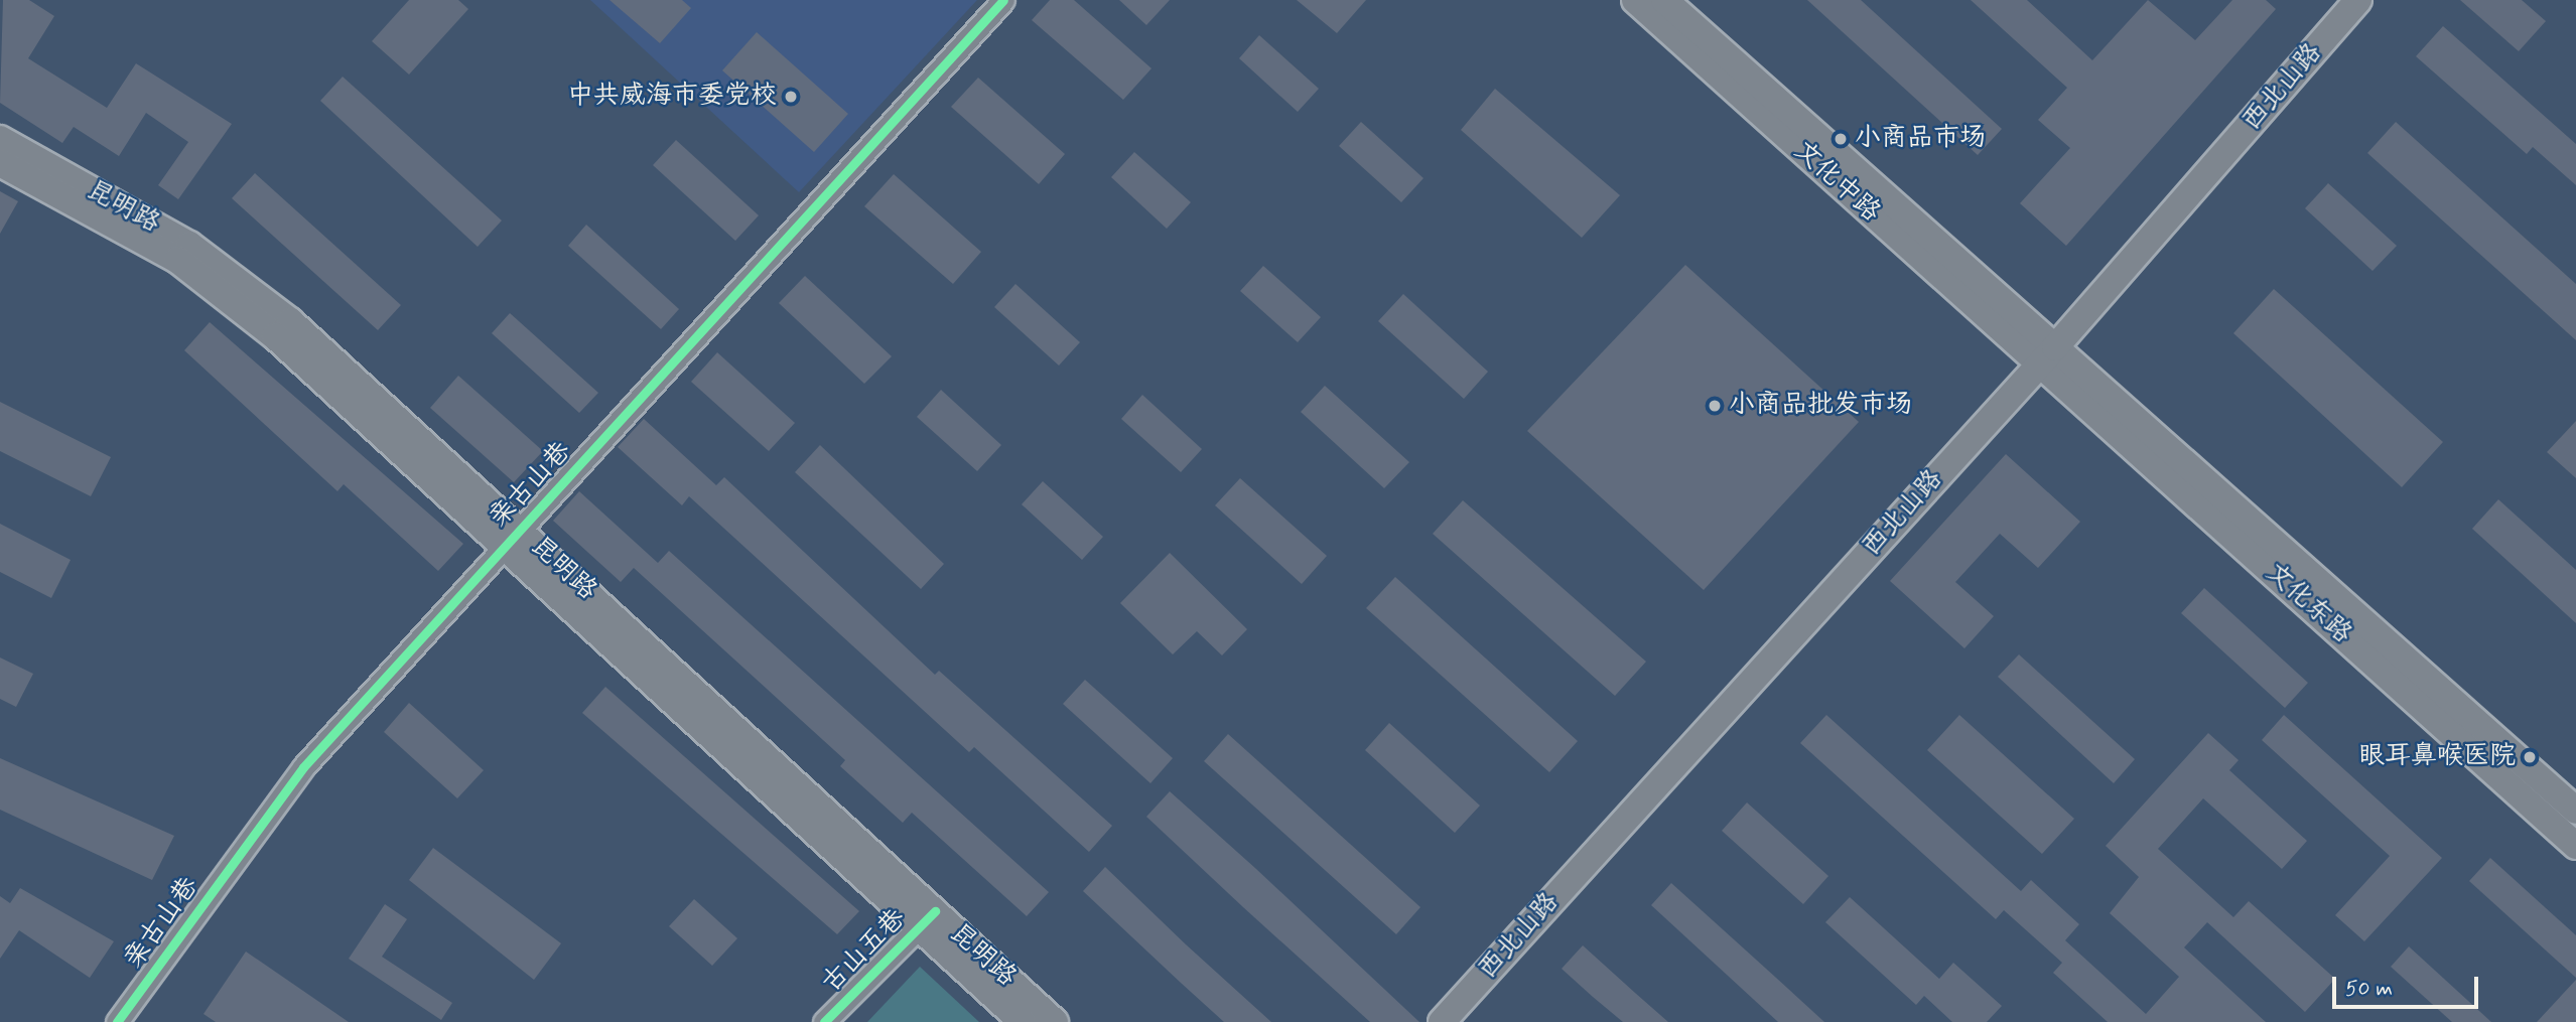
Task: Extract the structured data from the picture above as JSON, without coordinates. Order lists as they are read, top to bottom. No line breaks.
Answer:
{"streets":{"main road":["西北山路","文化中路","昆明路","文化东路"],"street":["亲古山巷","古山五巷"]},"crossings":[["西北山路","文化中路"],["西北山路","文化东路"],["文化中路","文化东路"],["昆明路","亲古山巷"],["昆明路","古山五巷"]],"places":["中共威海市委党校","小商品市场","小商品批发市场","眼耳鼻喉医院"],"scale_bar":"50 m"}
